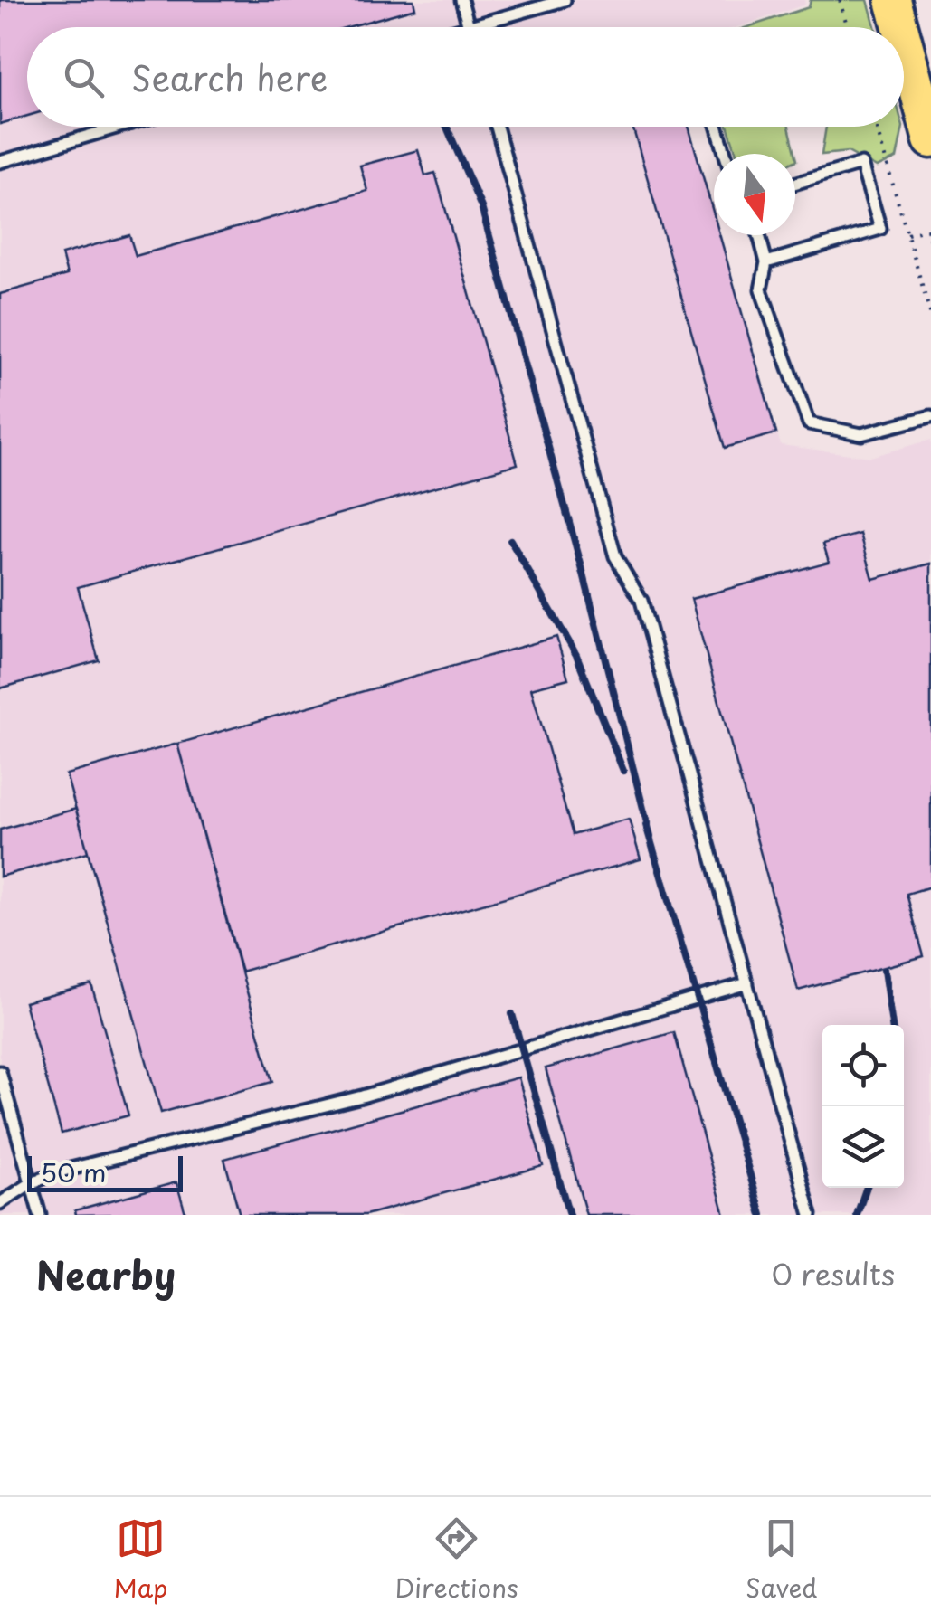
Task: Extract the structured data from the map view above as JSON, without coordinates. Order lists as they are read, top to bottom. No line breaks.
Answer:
{"scale_bar":"50 m","north":"bottom","page":{"search":"Search here","scale":"50 m","heading":["Nearby","0 results"],"nav":["Map","Directions","Saved"]}}
